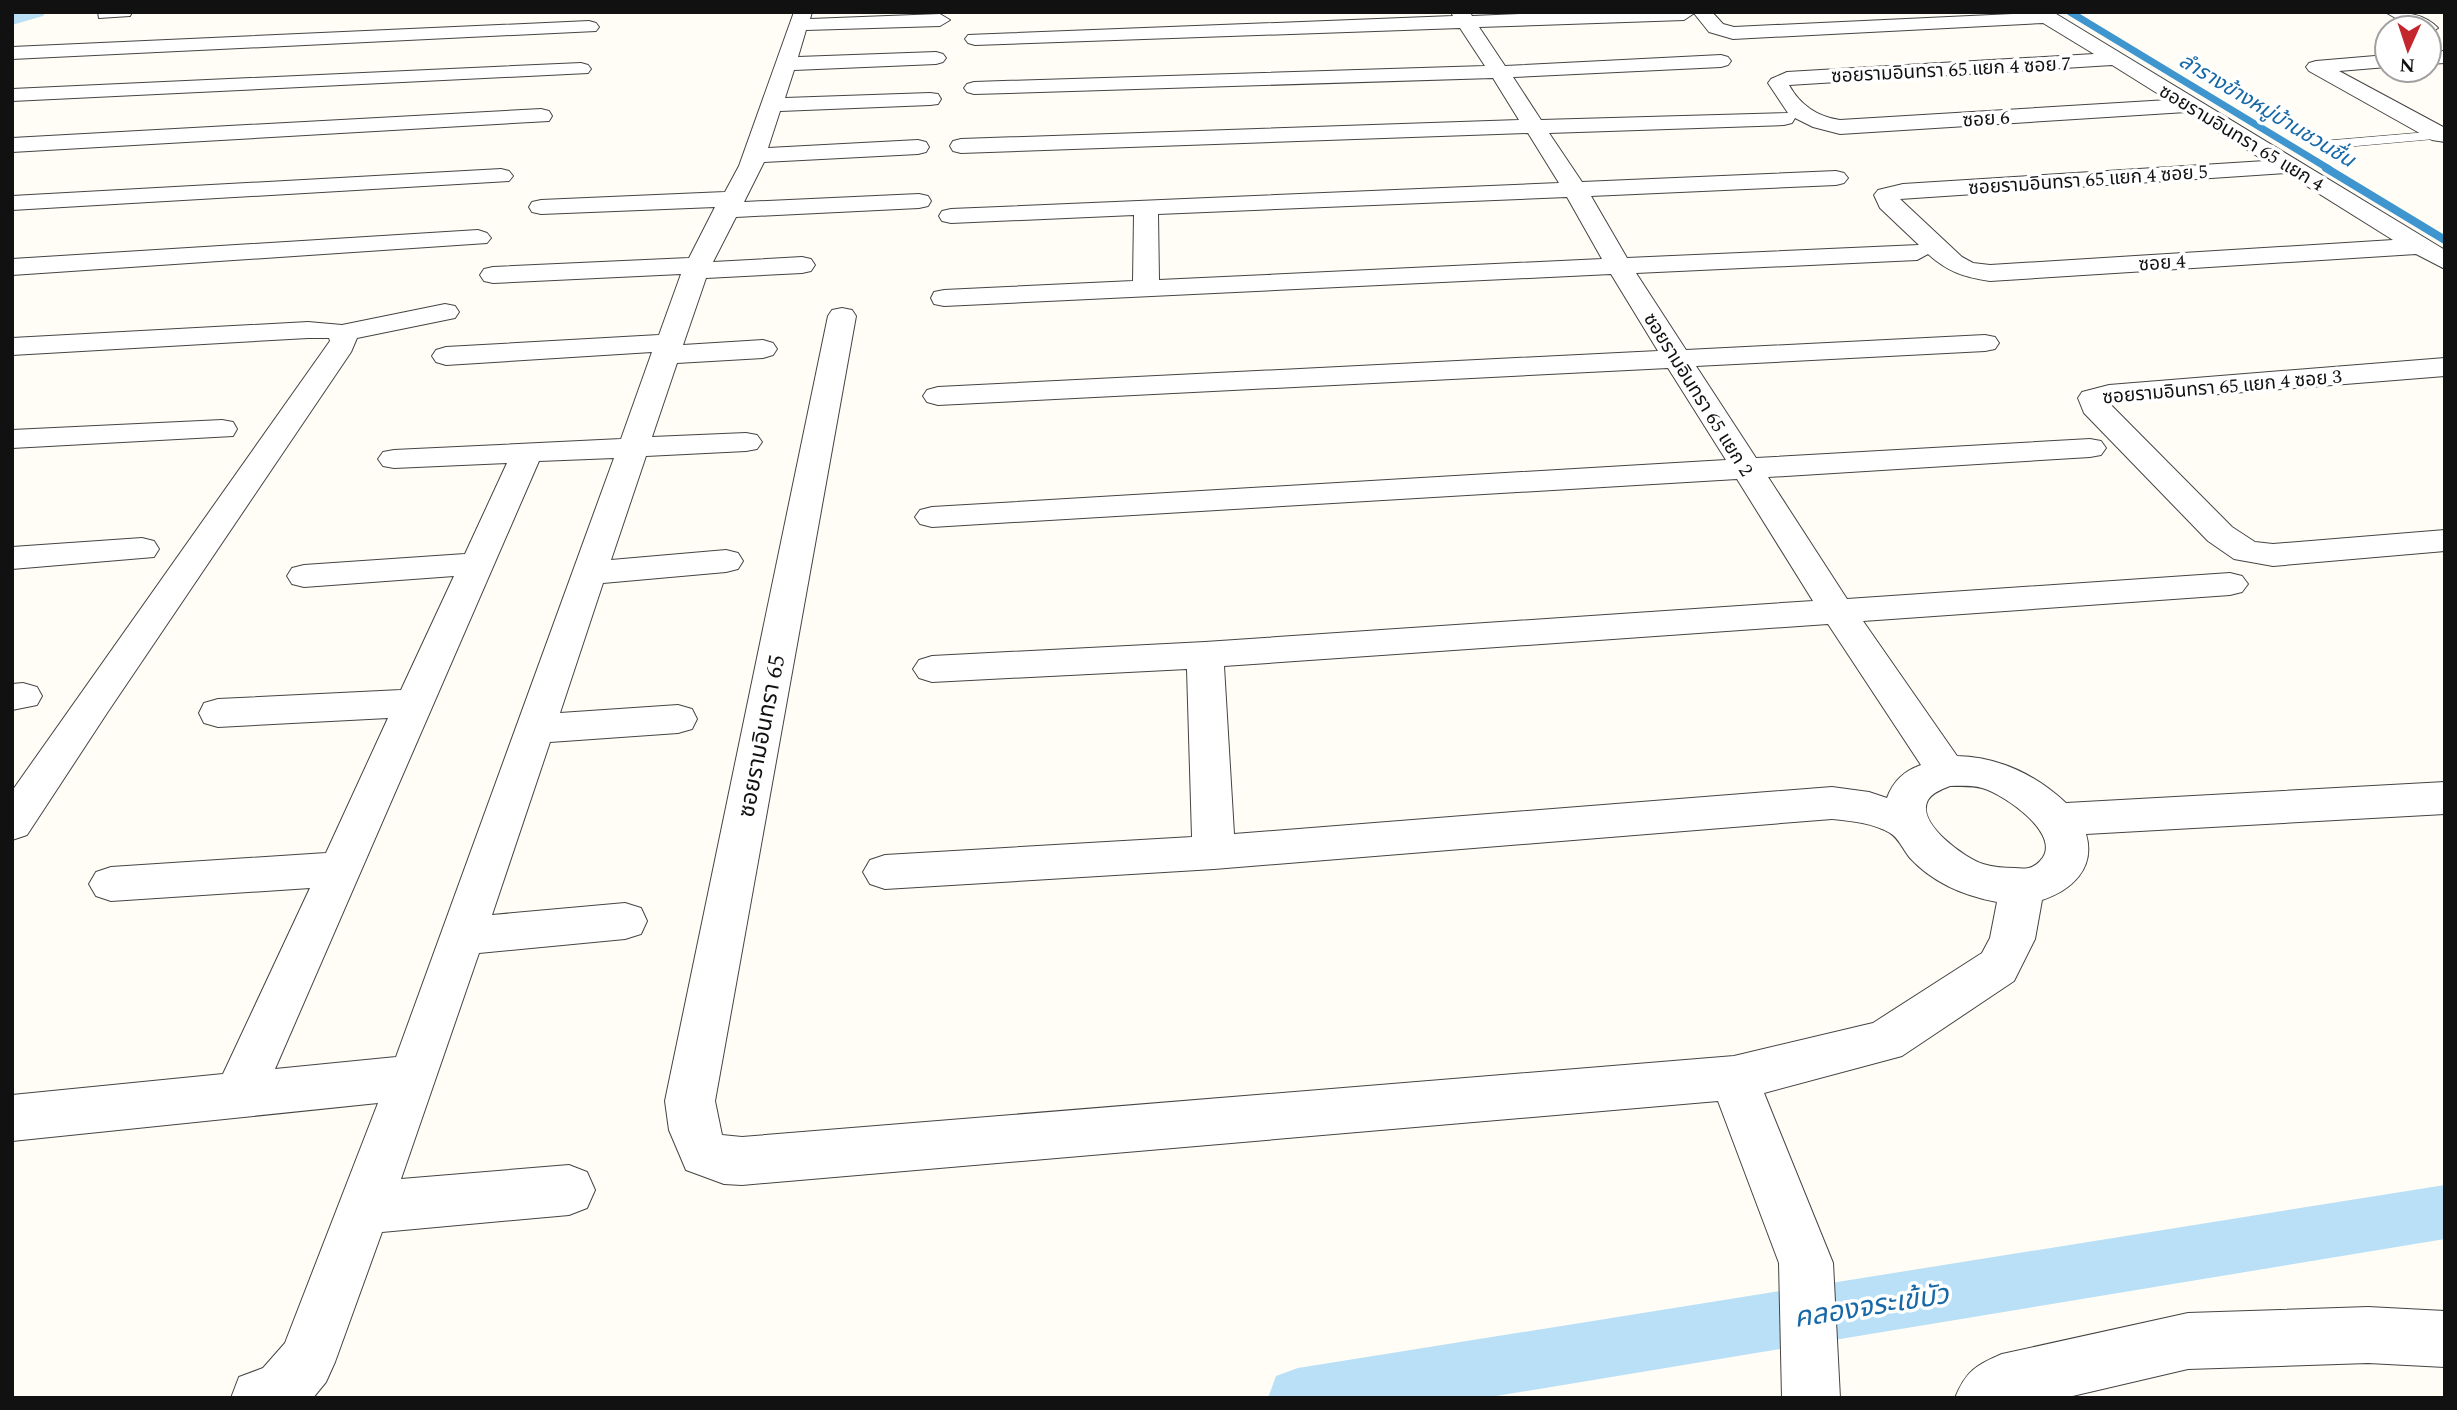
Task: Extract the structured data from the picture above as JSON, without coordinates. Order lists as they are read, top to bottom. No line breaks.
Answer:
{"streets":{"street":["ซอยรามอินทรา 65 แยก 4 ซอย 7","ซอย 6","ซอยรามอินทรา 65 แยก 4","ซอยรามอินทรา 65 แยก 4 ซอย 5","ซอย 4","ซอยรามอินทรา 65 แยก 4 ซอย 3","ซอยรามอินทรา 65 แยก 2","ซอยรามอินทรา 65"]},"crossings":[["ซอยรามอินทรา 65 แยก 4 ซอย 7","ซอย 6"],["ซอยรามอินทรา 65 แยก 4 ซอย 7","ซอยรามอินทรา 65 แยก 4"],["ซอย 6","ซอยรามอินทรา 65 แยก 4"],["ซอยรามอินทรา 65 แยก 4","ซอยรามอินทรา 65 แยก 4 ซอย 5"],["ซอยรามอินทรา 65 แยก 4","ซอย 4"],["ซอยรามอินทรา 65 แยก 4 ซอย 5","ซอย 4"]],"water":["ลำรางข้างหมู่บ้านชวนชื่น","คลองจระเข้บัว"],"north":"bottom"}
